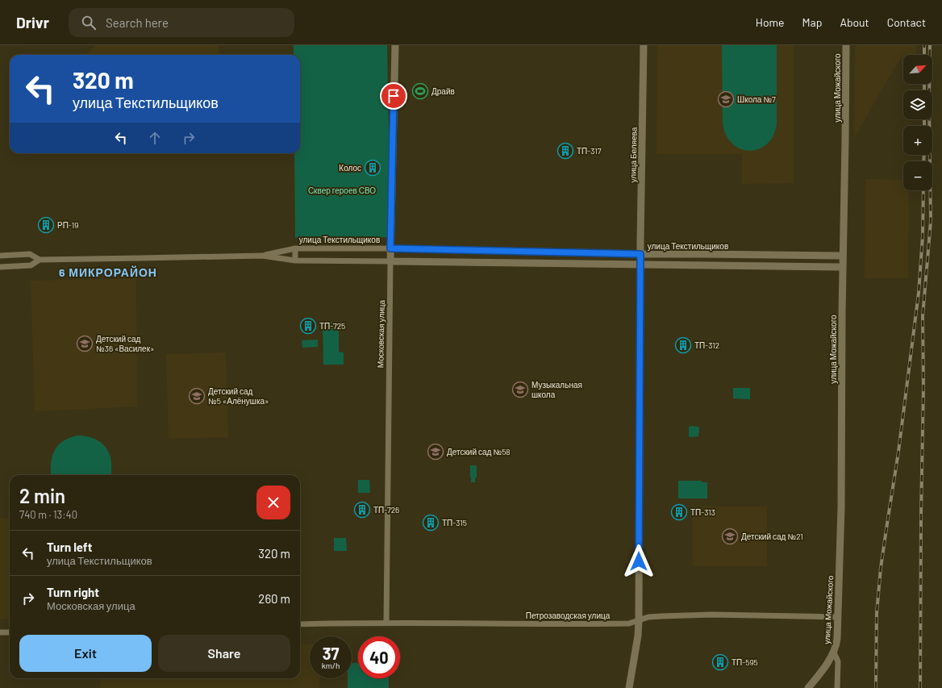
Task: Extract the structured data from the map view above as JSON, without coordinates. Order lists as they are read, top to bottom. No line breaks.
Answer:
{"streets":{"street":["улица Можайского","улица Беляева","улица Текстильщиков","Московская улица","Петрозаводская улица"]},"crossings":[["улица Можайского","улица Текстильщиков"],["улица Можайского","Петрозаводская улица"],["улица Беляева","улица Текстильщиков"],["улица Беляева","Петрозаводская улица"],["улица Текстильщиков","Московская улица"],["Московская улица","Петрозаводская улица"]],"districts":["6 МИКРОРАЙОН"],"parks":["Сквер героев СВО"],"places":{"sports":["Драйв"],"school or university":["Школа №7","Детский сад №36 «Василек»","Музыкальная школа","Детский сад №5 «Алёнушка»","Детский сад №58","Детский сад №21"],"building":["ТП-317","Колос","РП-19","ТП-725","ТП-312","ТП-726","ТП-313","ТП-315","ТП-595"]},"north":"top right","page":{"header":"Drivr","search":"Search here","nav":["Home","Map","About","Contact"],"map_buttons":["+","−"],"turn":["320 m","улица Текстильщиков"],"heading":["2 min","740 m · 13:40"],"list":[{"name":"Turn left","note":"улица Текстильщиков","value":"320 m"},{"name":"Turn right","note":"Московская улица","value":"260 m"}],"buttons":["Exit","Share"],"speed":"37 km/h","limit":"40"}}
